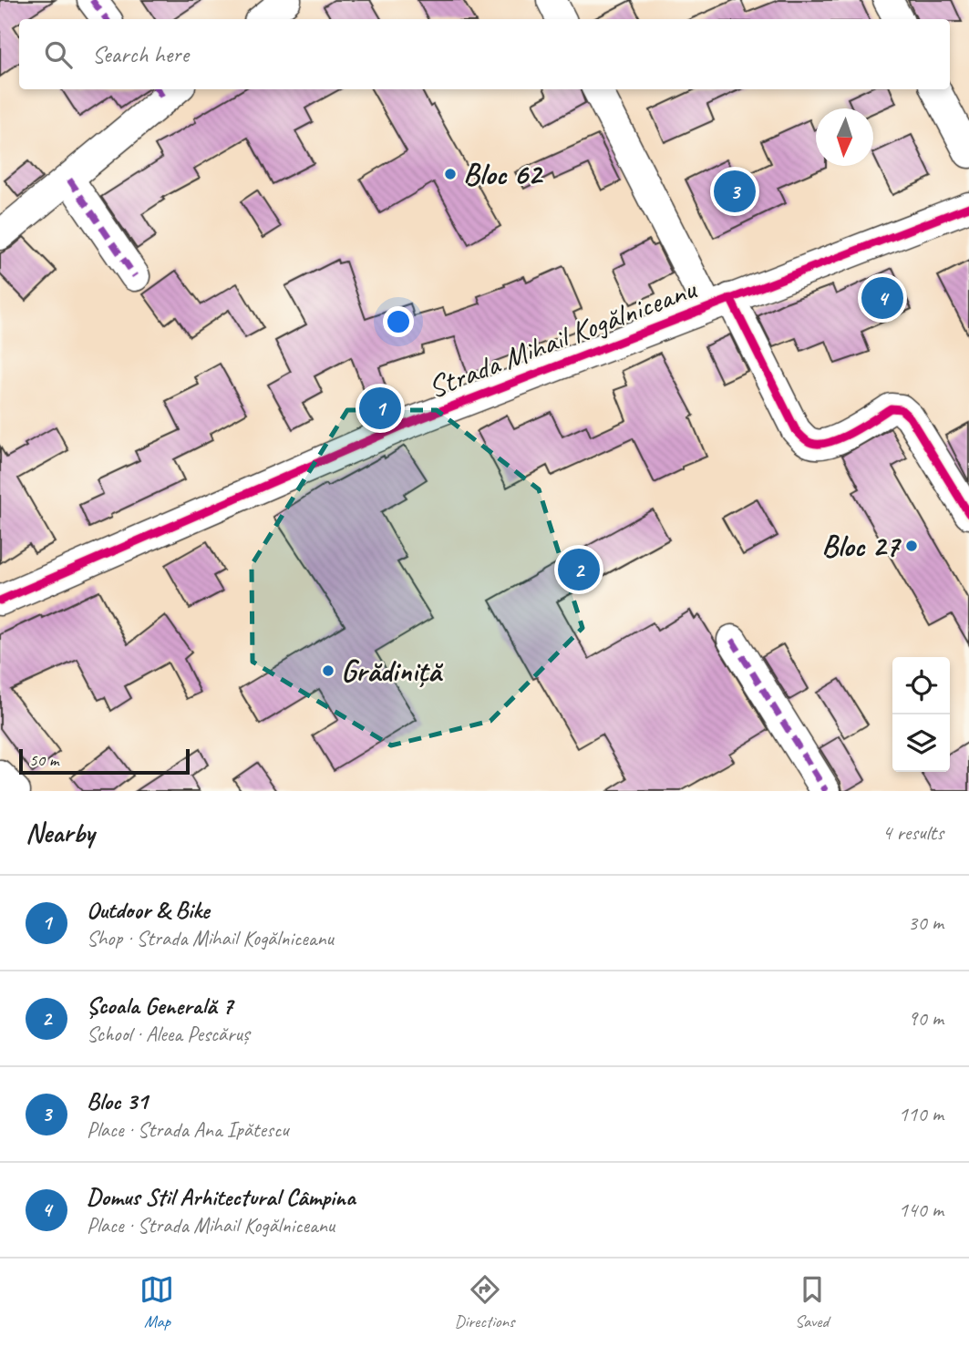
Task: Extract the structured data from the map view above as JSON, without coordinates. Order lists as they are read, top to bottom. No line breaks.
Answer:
{"streets":{"street":["Strada Mihail Kogălniceanu"]},"places":["Bloc 62","Bloc 27","Grădiniță"],"scale_bar":"50 m","north":"bottom","page":{"search":"Search here","pins":["3","4","1","2"],"scale":"50 m","heading":["Nearby","4 results"],"list":[{"mark":"1","name":"Outdoor & Bike","note":"Shop · Strada Mihail Kogălniceanu","value":"30 m"},{"mark":"2","name":"Școala Generală 7","note":"School · Aleea Pescăruș","value":"90 m"},{"mark":"3","name":"Bloc 31","note":"Place · Strada Ana Ipătescu","value":"110 m"},{"mark":"4","name":"Domus Stil Arhitectural Câmpina","note":"Place · Strada Mihail Kogălniceanu","value":"140 m"}],"nav":["Map","Directions","Saved"]}}
